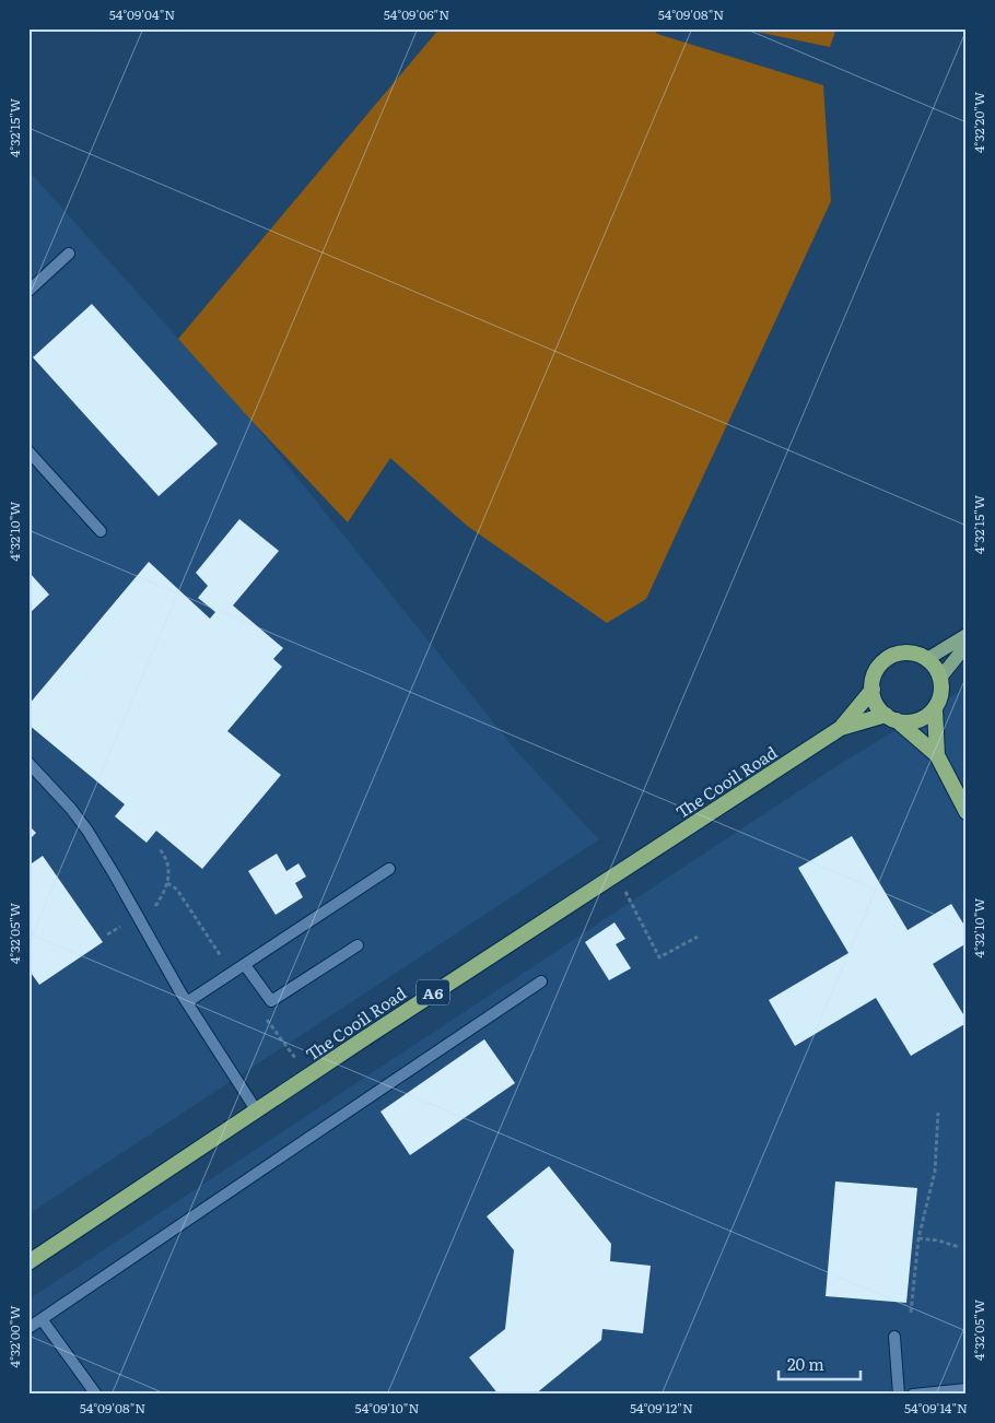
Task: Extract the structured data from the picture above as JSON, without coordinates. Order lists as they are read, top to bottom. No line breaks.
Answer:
{"streets":{"highway":["The Cooil Road","A6"]},"scale_bar":"20 m","coordinates":["54°09'04\"N","54°09'06\"N","54°09'08\"N","4°32'20\"W","4°32'15\"W","4°32'10\"W","4°32'05\"W","4°32'00\"W","54°09'10\"N","54°09'12\"N","54°09'14\"N"]}
